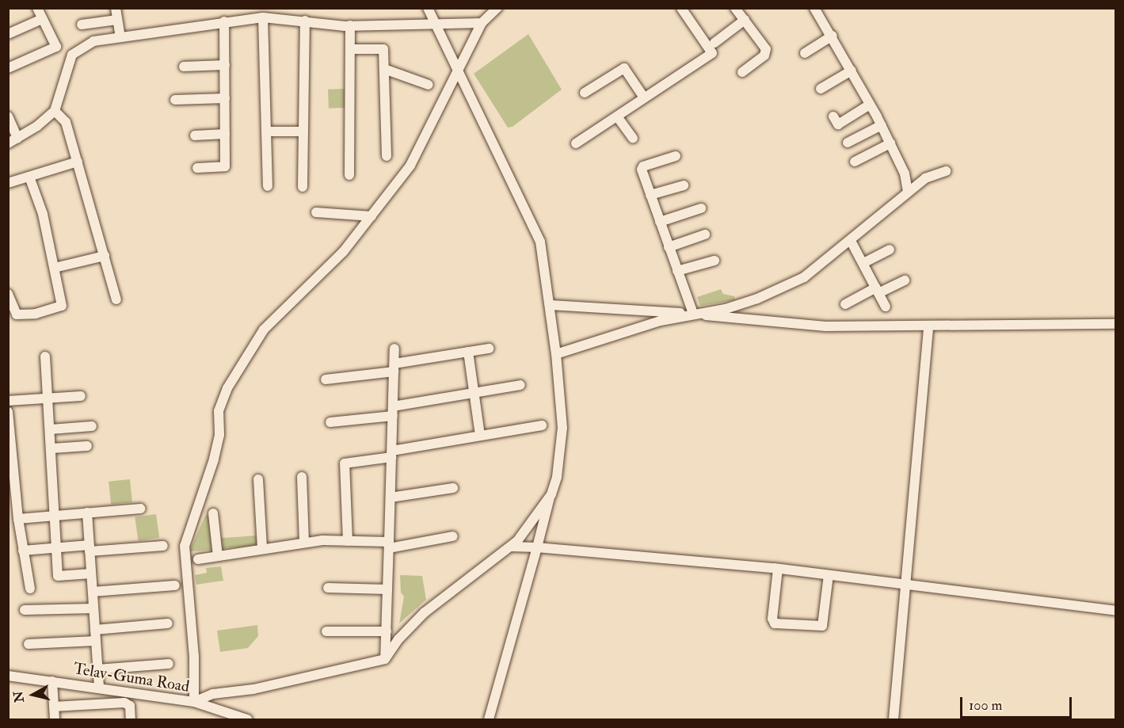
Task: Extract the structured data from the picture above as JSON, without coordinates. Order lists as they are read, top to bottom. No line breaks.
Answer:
{"streets":{"street":["Telav-Guma Road"]},"scale_bar":"100 m","north":"left"}
